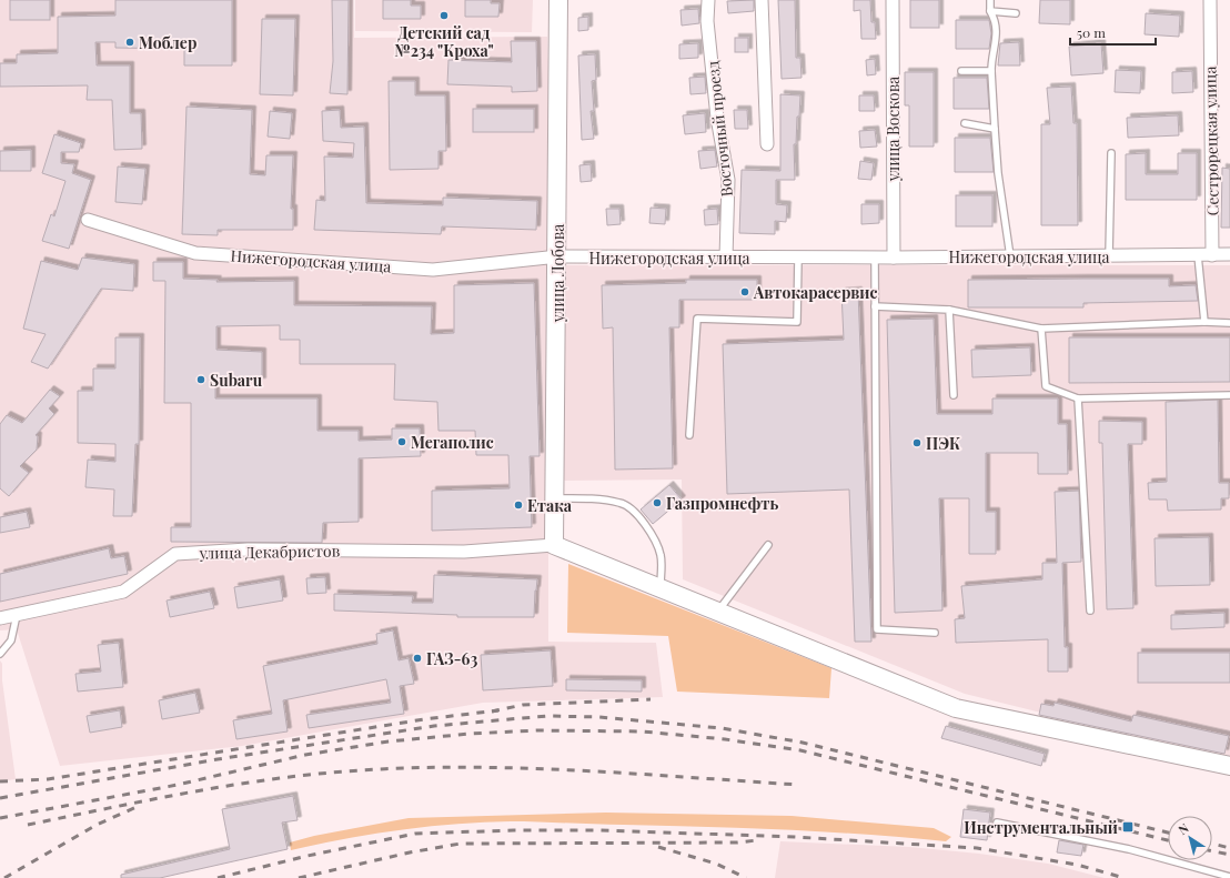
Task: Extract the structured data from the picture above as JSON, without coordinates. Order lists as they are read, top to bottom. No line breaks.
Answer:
{"streets":{"street":["Восточный проезд","улица Воскова","Сестрорецкая улица","Нижегородская улица","улица Лобова","улица Декабристов"]},"crossings":[["Восточный проезд","Нижегородская улица"],["улица Воскова","Нижегородская улица"],["Сестрорецкая улица","Нижегородская улица"],["Нижегородская улица","улица Лобова"],["улица Лобова","улица Декабристов"]],"places":{"other":["Детский сад №234 \"Кроха\"","Моблер","Автокарасервис","Subaru","Мегаполис","ПЭК","Газпромнефть","Етака","ГАЗ-63"],"transit":["Инструментальный"]},"scale_bar":"50 m","north":"top left"}
